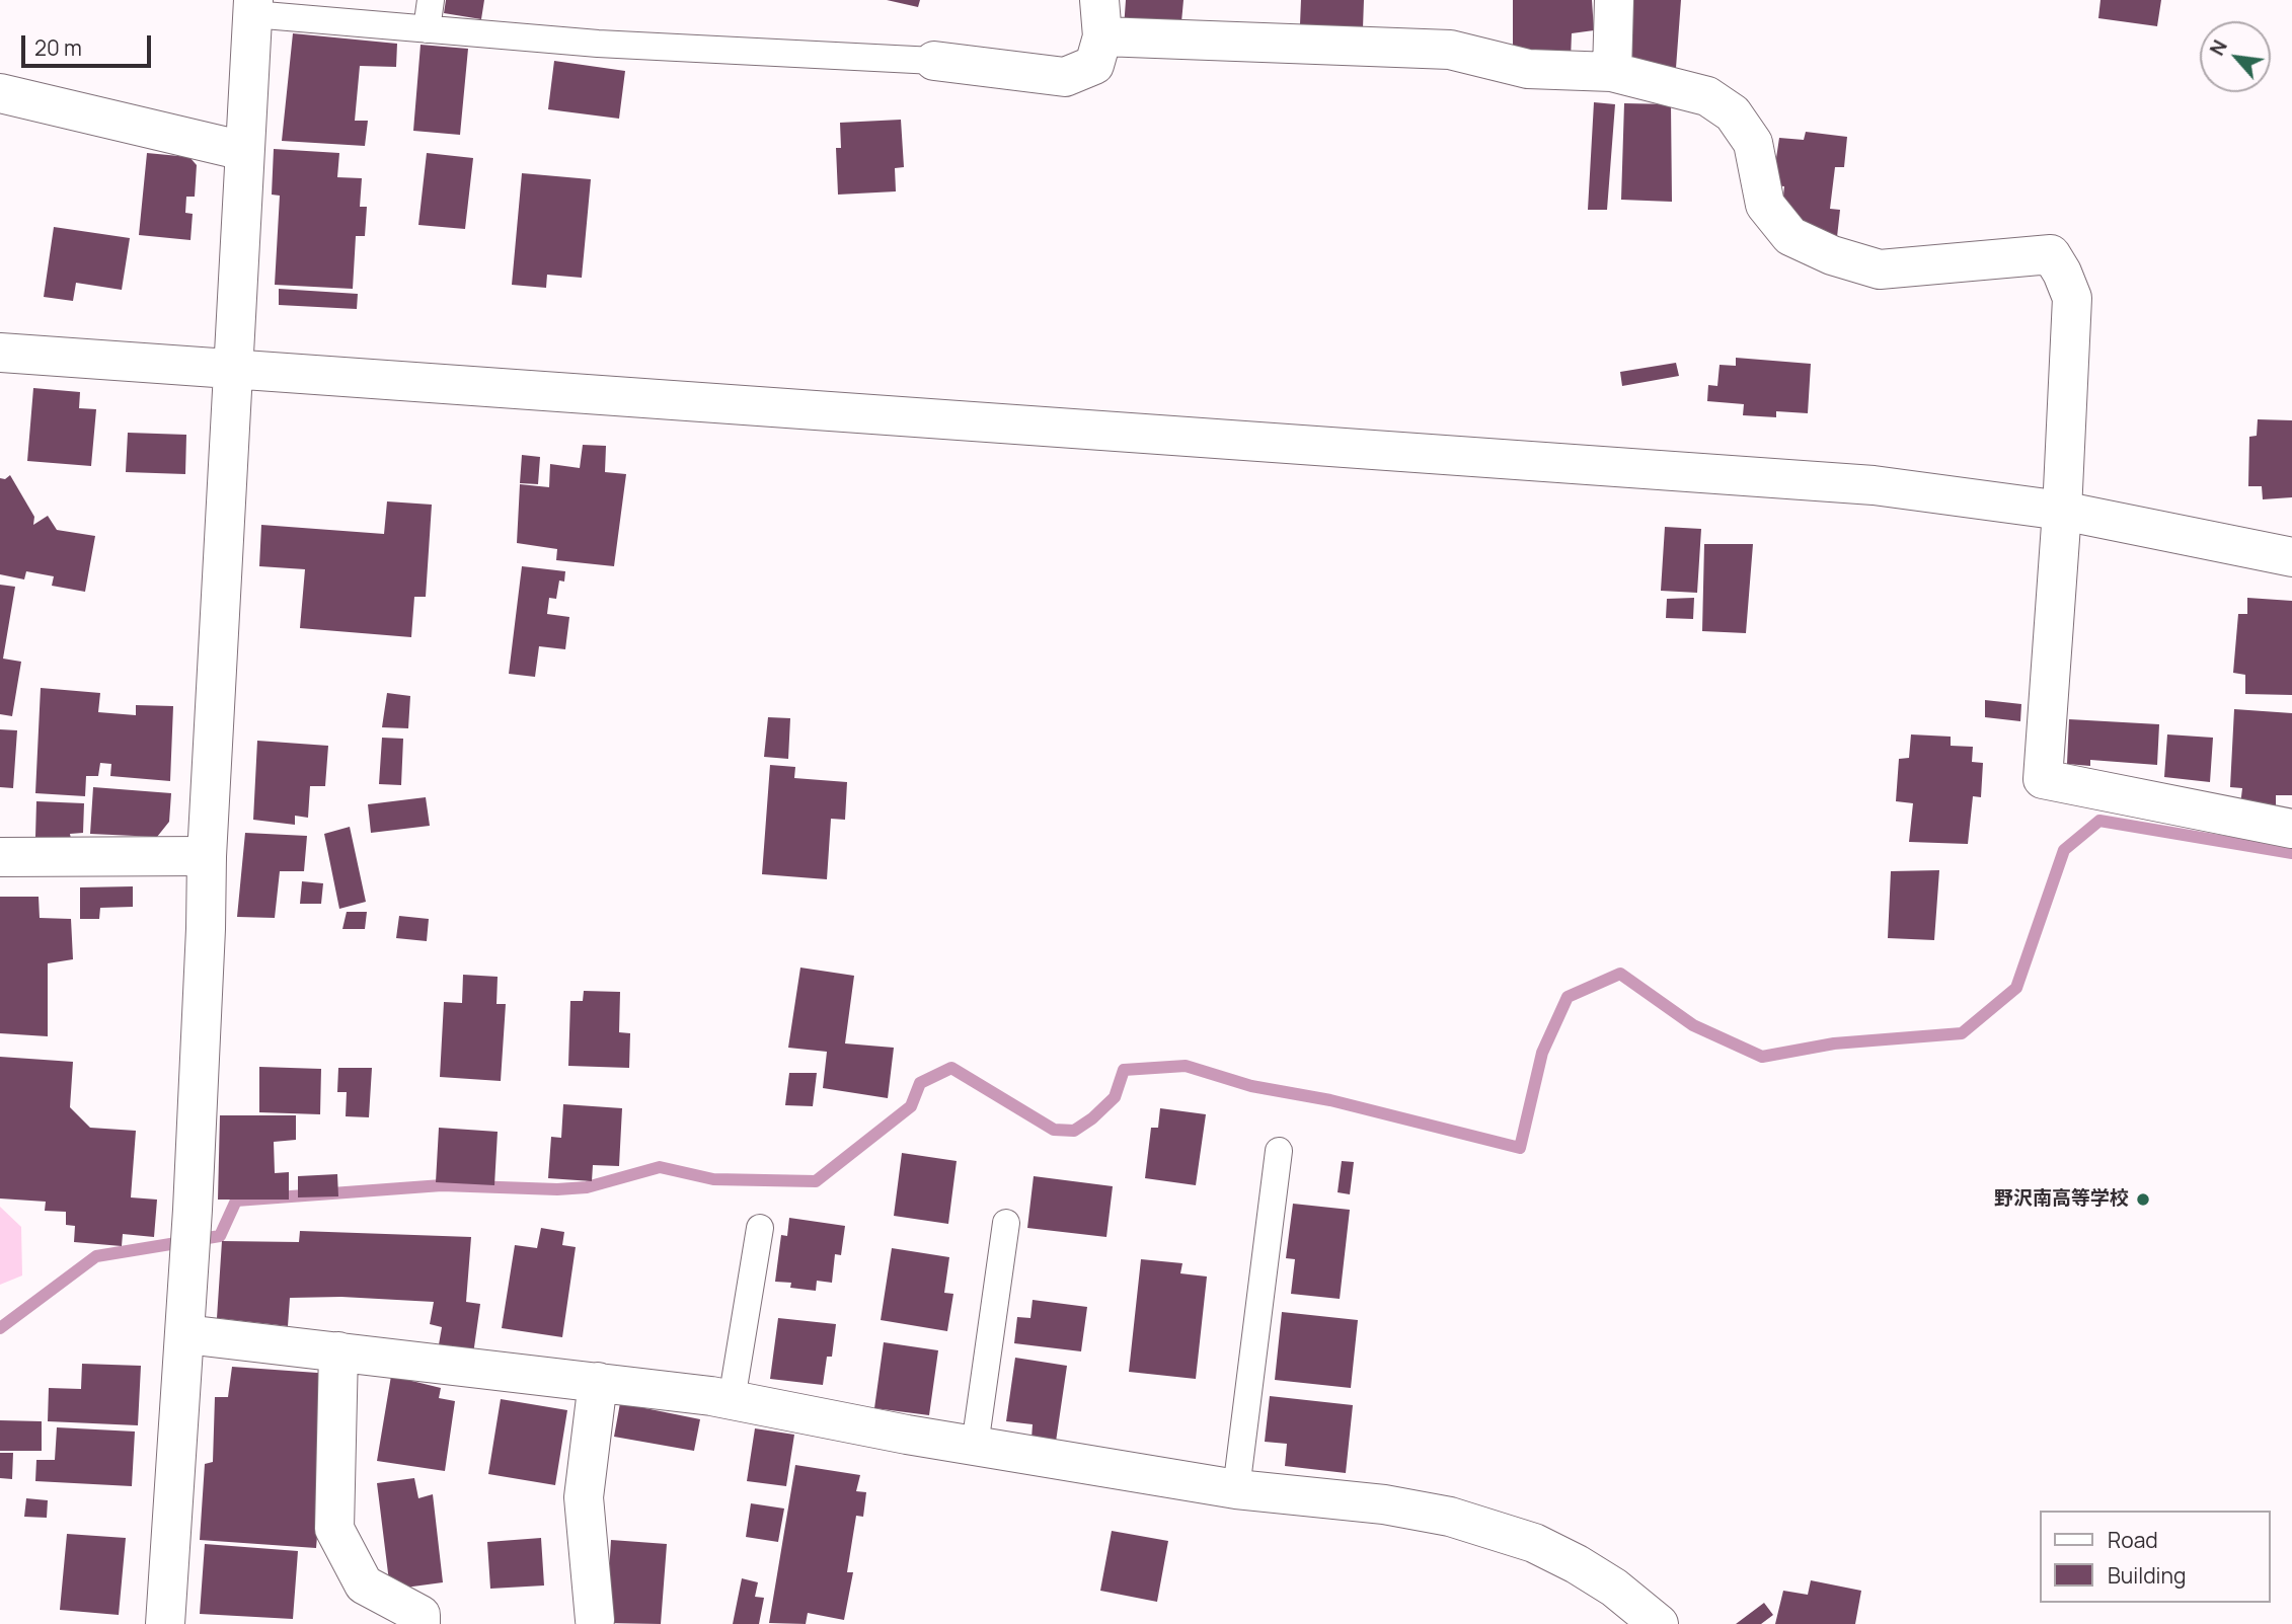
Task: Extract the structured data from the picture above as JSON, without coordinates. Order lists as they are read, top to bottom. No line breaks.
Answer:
{"places":["野沢南高等学校"],"legend":["Road","Building"],"scale_bar":"20 m","north":"top left"}
